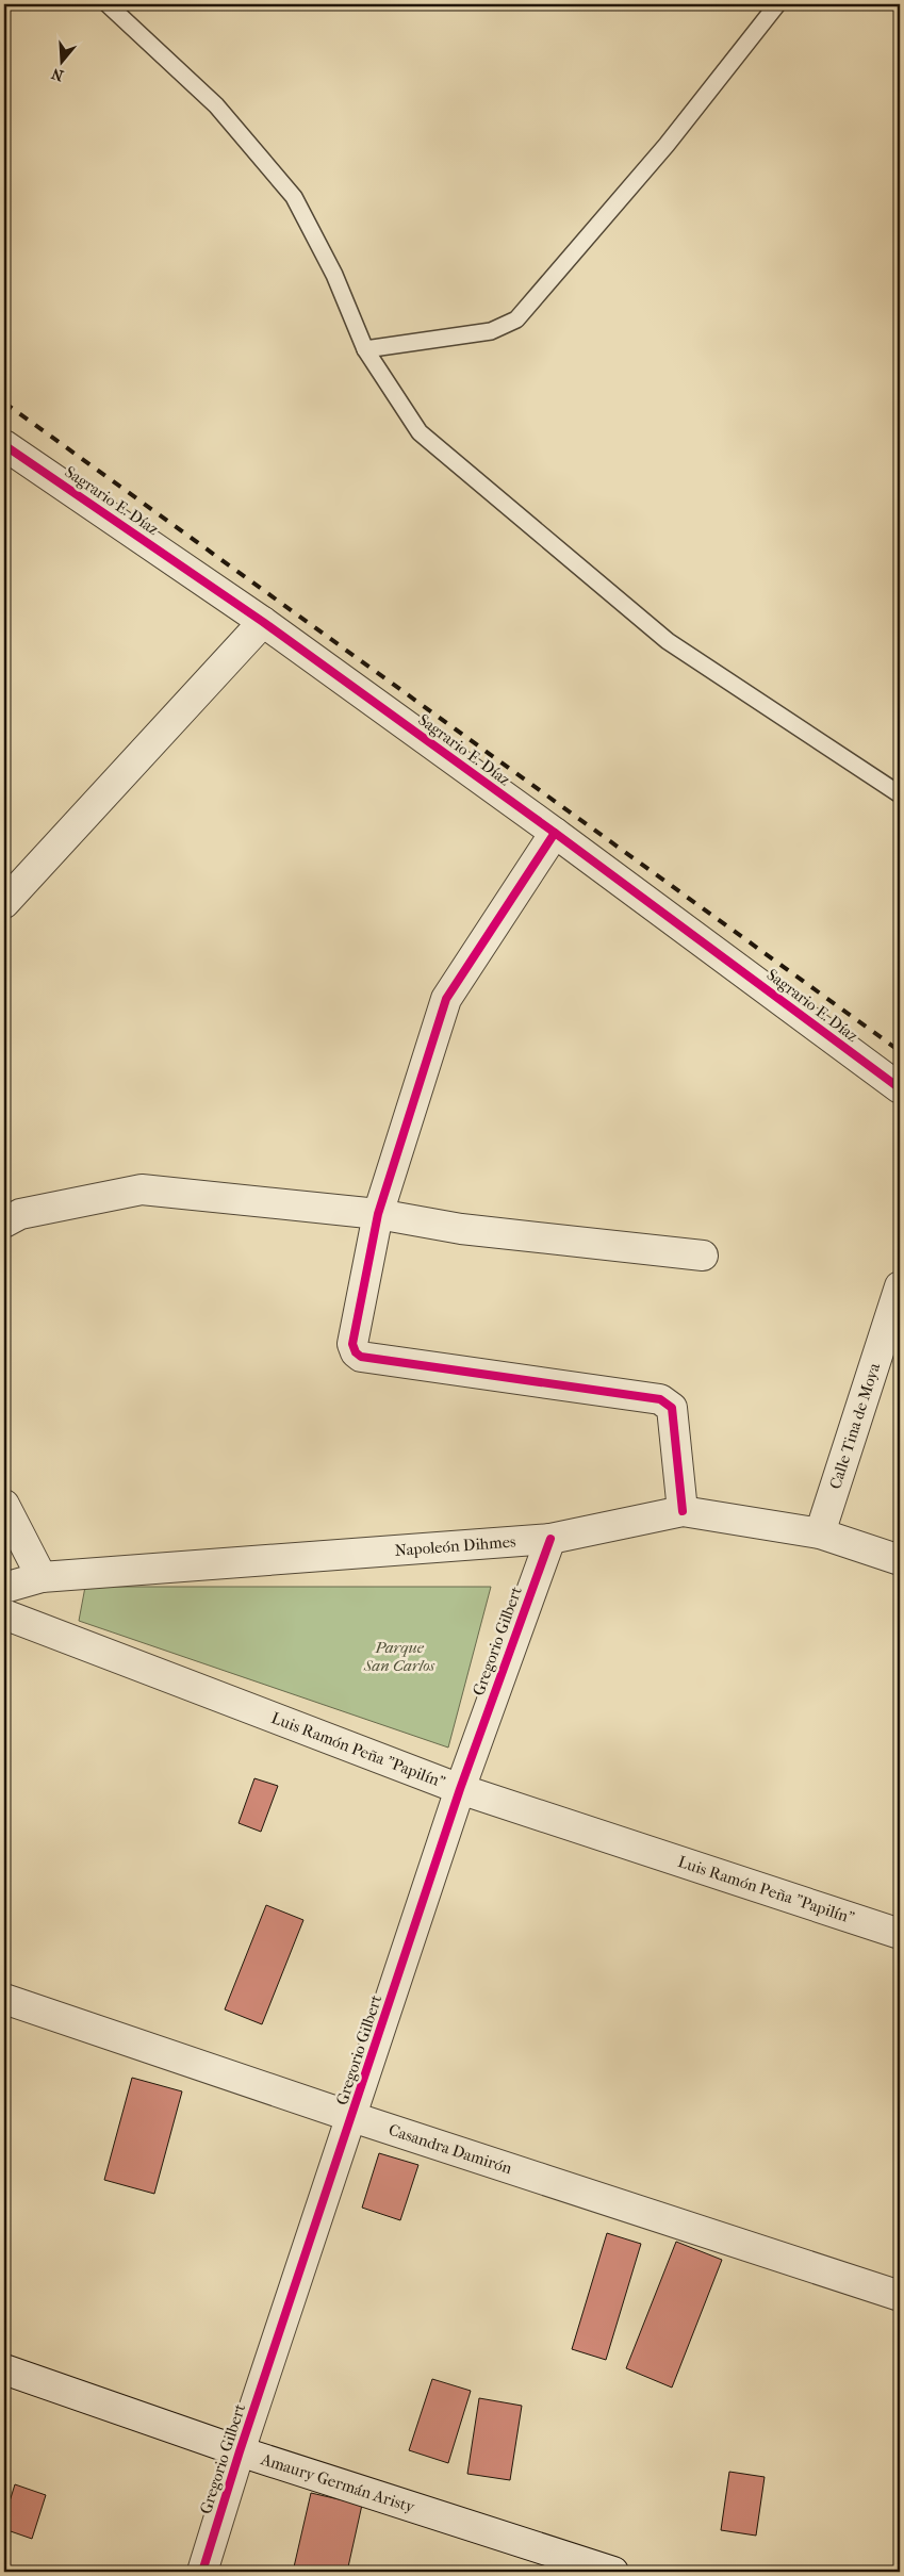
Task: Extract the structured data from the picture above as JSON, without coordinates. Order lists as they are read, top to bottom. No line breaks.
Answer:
{"streets":{"street":["Sagrario E. Díaz","Calle Tina de Moya","Napoleón Dihmes","Gregorio Gilbert","Luis Ramón Peña \"Papilín\"","Casandra Damirón","Amaury Germán Aristy"]},"crossings":[["Calle Tina de Moya","Napoleón Dihmes"],["Napoleón Dihmes","Gregorio Gilbert"],["Gregorio Gilbert","Luis Ramón Peña \"Papilín\""],["Gregorio Gilbert","Casandra Damirón"],["Gregorio Gilbert","Amaury Germán Aristy"]],"parks":["Parque San Carlos"],"north":"bottom"}
